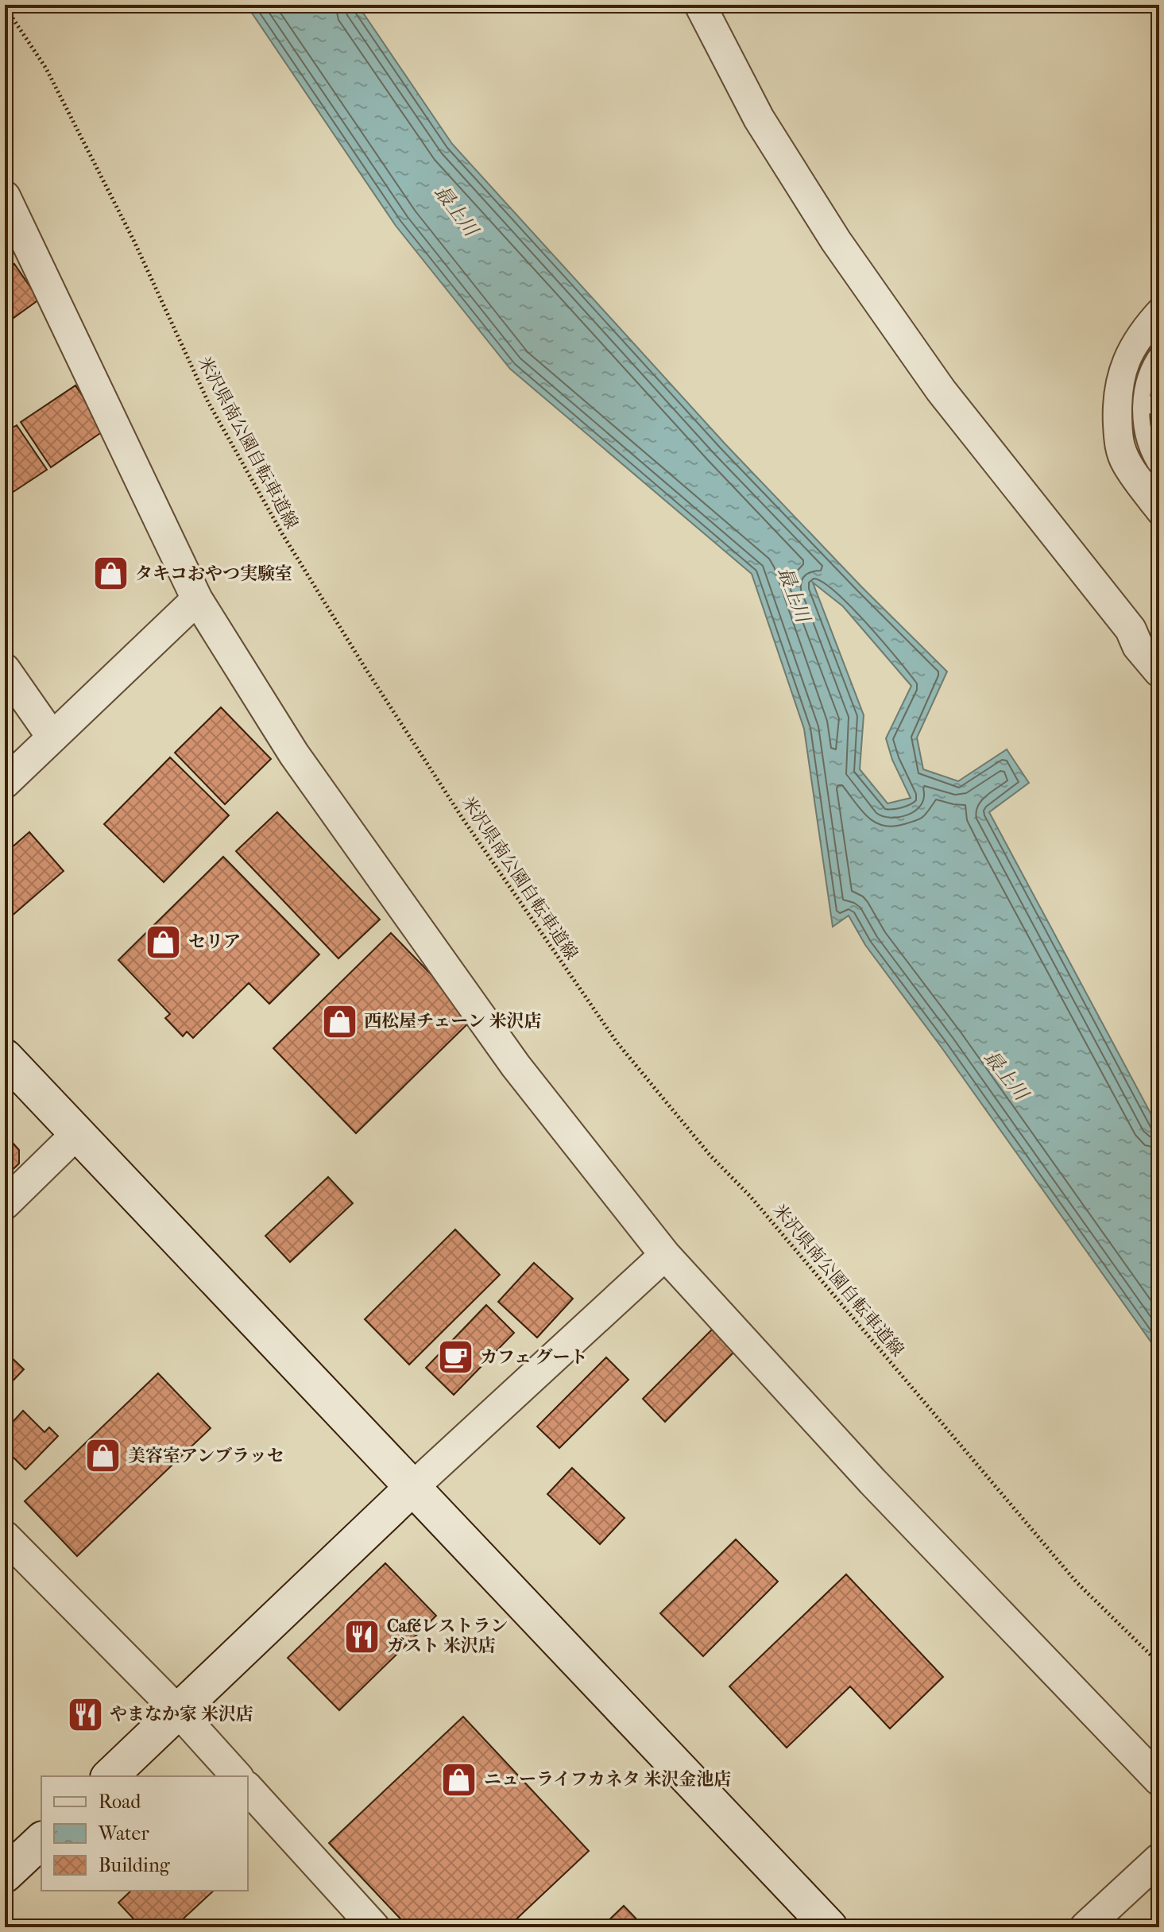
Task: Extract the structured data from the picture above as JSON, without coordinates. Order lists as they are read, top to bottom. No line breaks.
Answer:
{"streets":{"path":["米沢県南公園自転車道線"]},"water":["最上川"],"places":{"shop":["タキコおやつ実験室","セリア","西松屋チェーン 米沢店","美容室アンブラッセ","ニューライフカネタ 米沢金池店"],"cafe":["カフェ グート"],"restaurant":["Caféレストラン ガスト 米沢店","やまなか家 米沢店"]},"legend":["Road","Water","Building"]}
